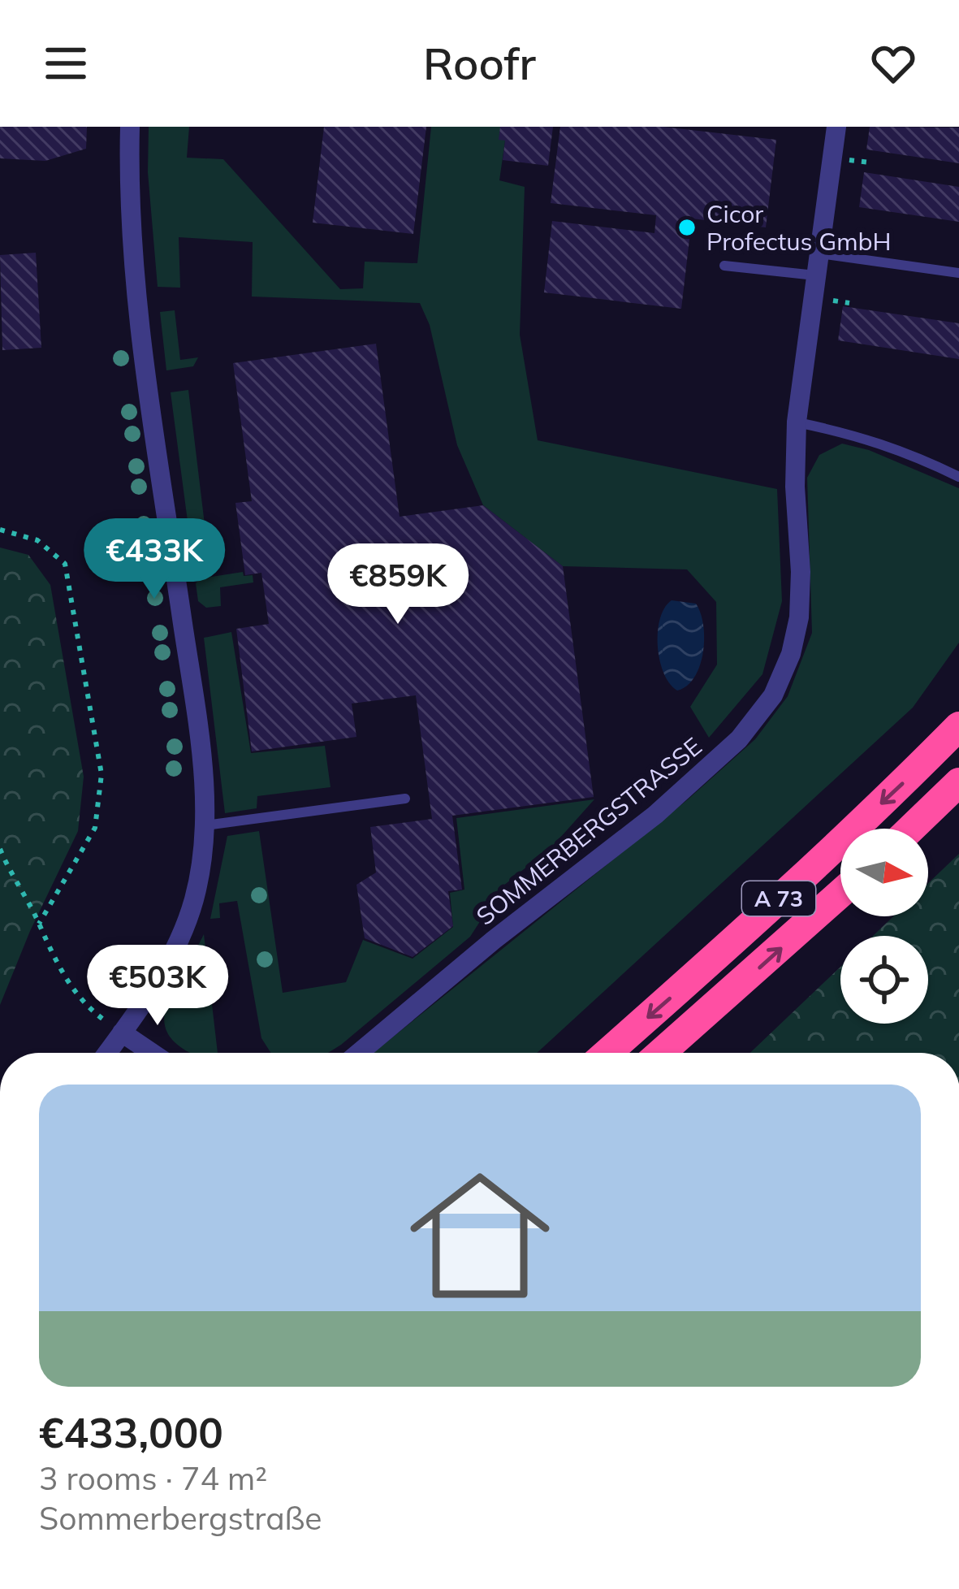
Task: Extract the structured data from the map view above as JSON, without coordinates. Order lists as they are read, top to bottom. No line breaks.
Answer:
{"streets":{"highway":["A 73"],"street":["SOMMERBERGSTRASSE"]},"places":["Cicor Profectus GmbH"],"north":"right","page":{"header":"Roofr","price":["€433K","€859K","€503K"],"list":[{"name":"€433,000","note":"3 rooms · 74 m² · Sommerbergstraße"}]}}
